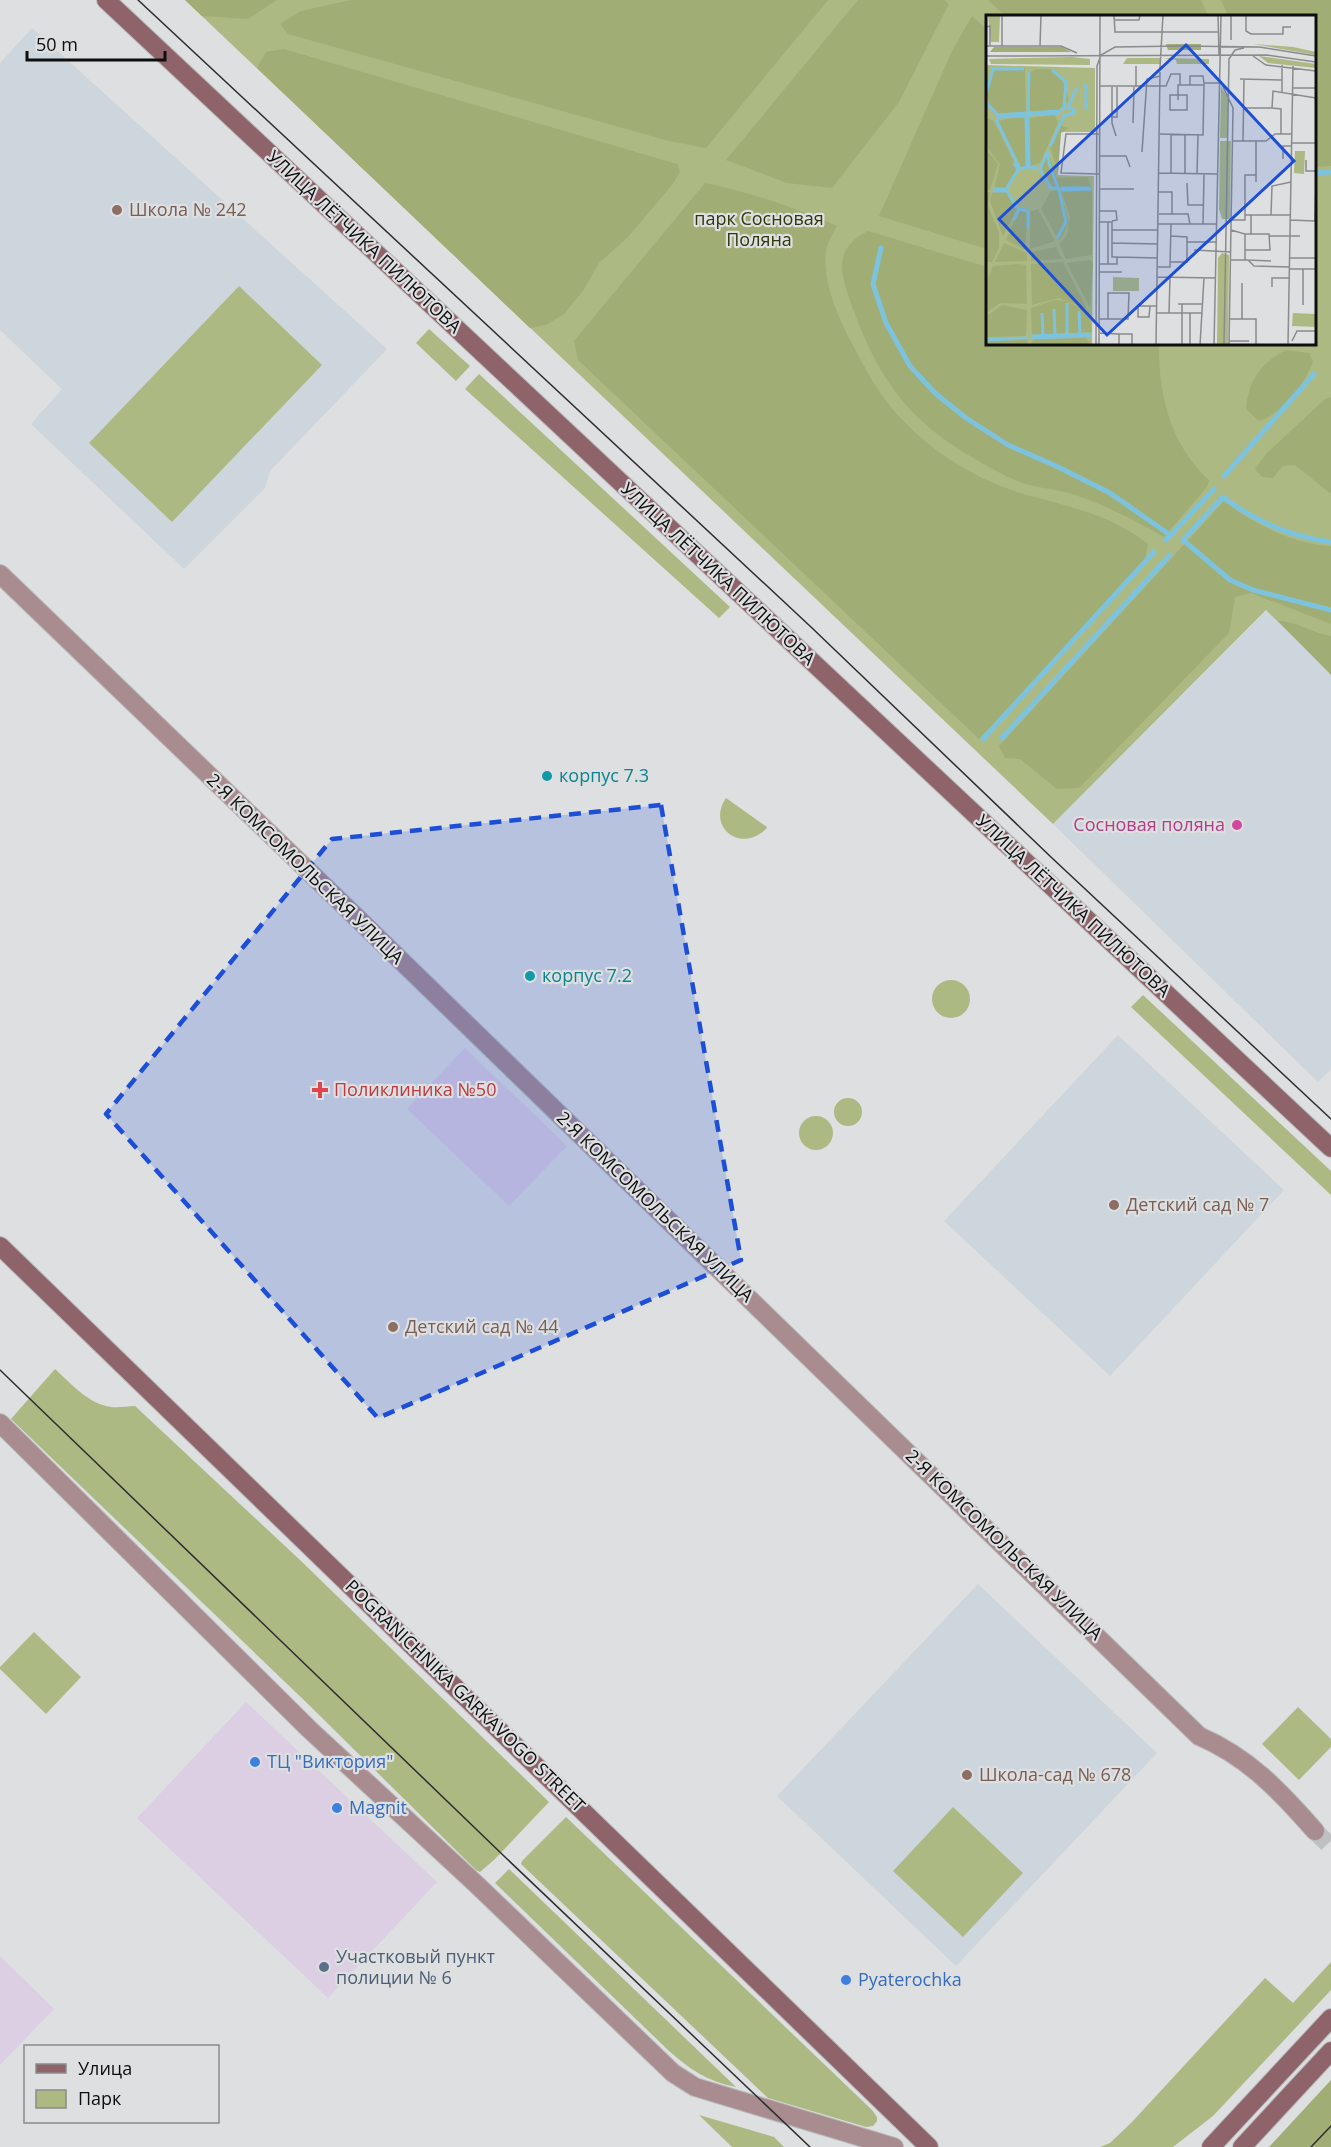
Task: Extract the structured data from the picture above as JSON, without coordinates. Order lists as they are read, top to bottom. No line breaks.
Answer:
{"streets":{"street":["УЛИЦА ЛЁТЧИКА ПИЛЮТОВА","2-Я КОМСОМОЛЬСКАЯ УЛИЦА","POGRANICHNIKA GARKAVOGO STREET"]},"parks":["парк Сосновая Поляна"],"places":{"other":["Школа № 242","корпус 7.3","Сосновая поляна","корпус 7.2","Детский сад № 7","Детский сад № 44","ТЦ \"Виктория\"","Школа-сад № 678","Magnit","Участковый пункт полиции № 6","Pyaterochka"],"health":["Поликлиника №50"]},"legend":["Улица","Парк"],"scale_bar":"50 m"}
